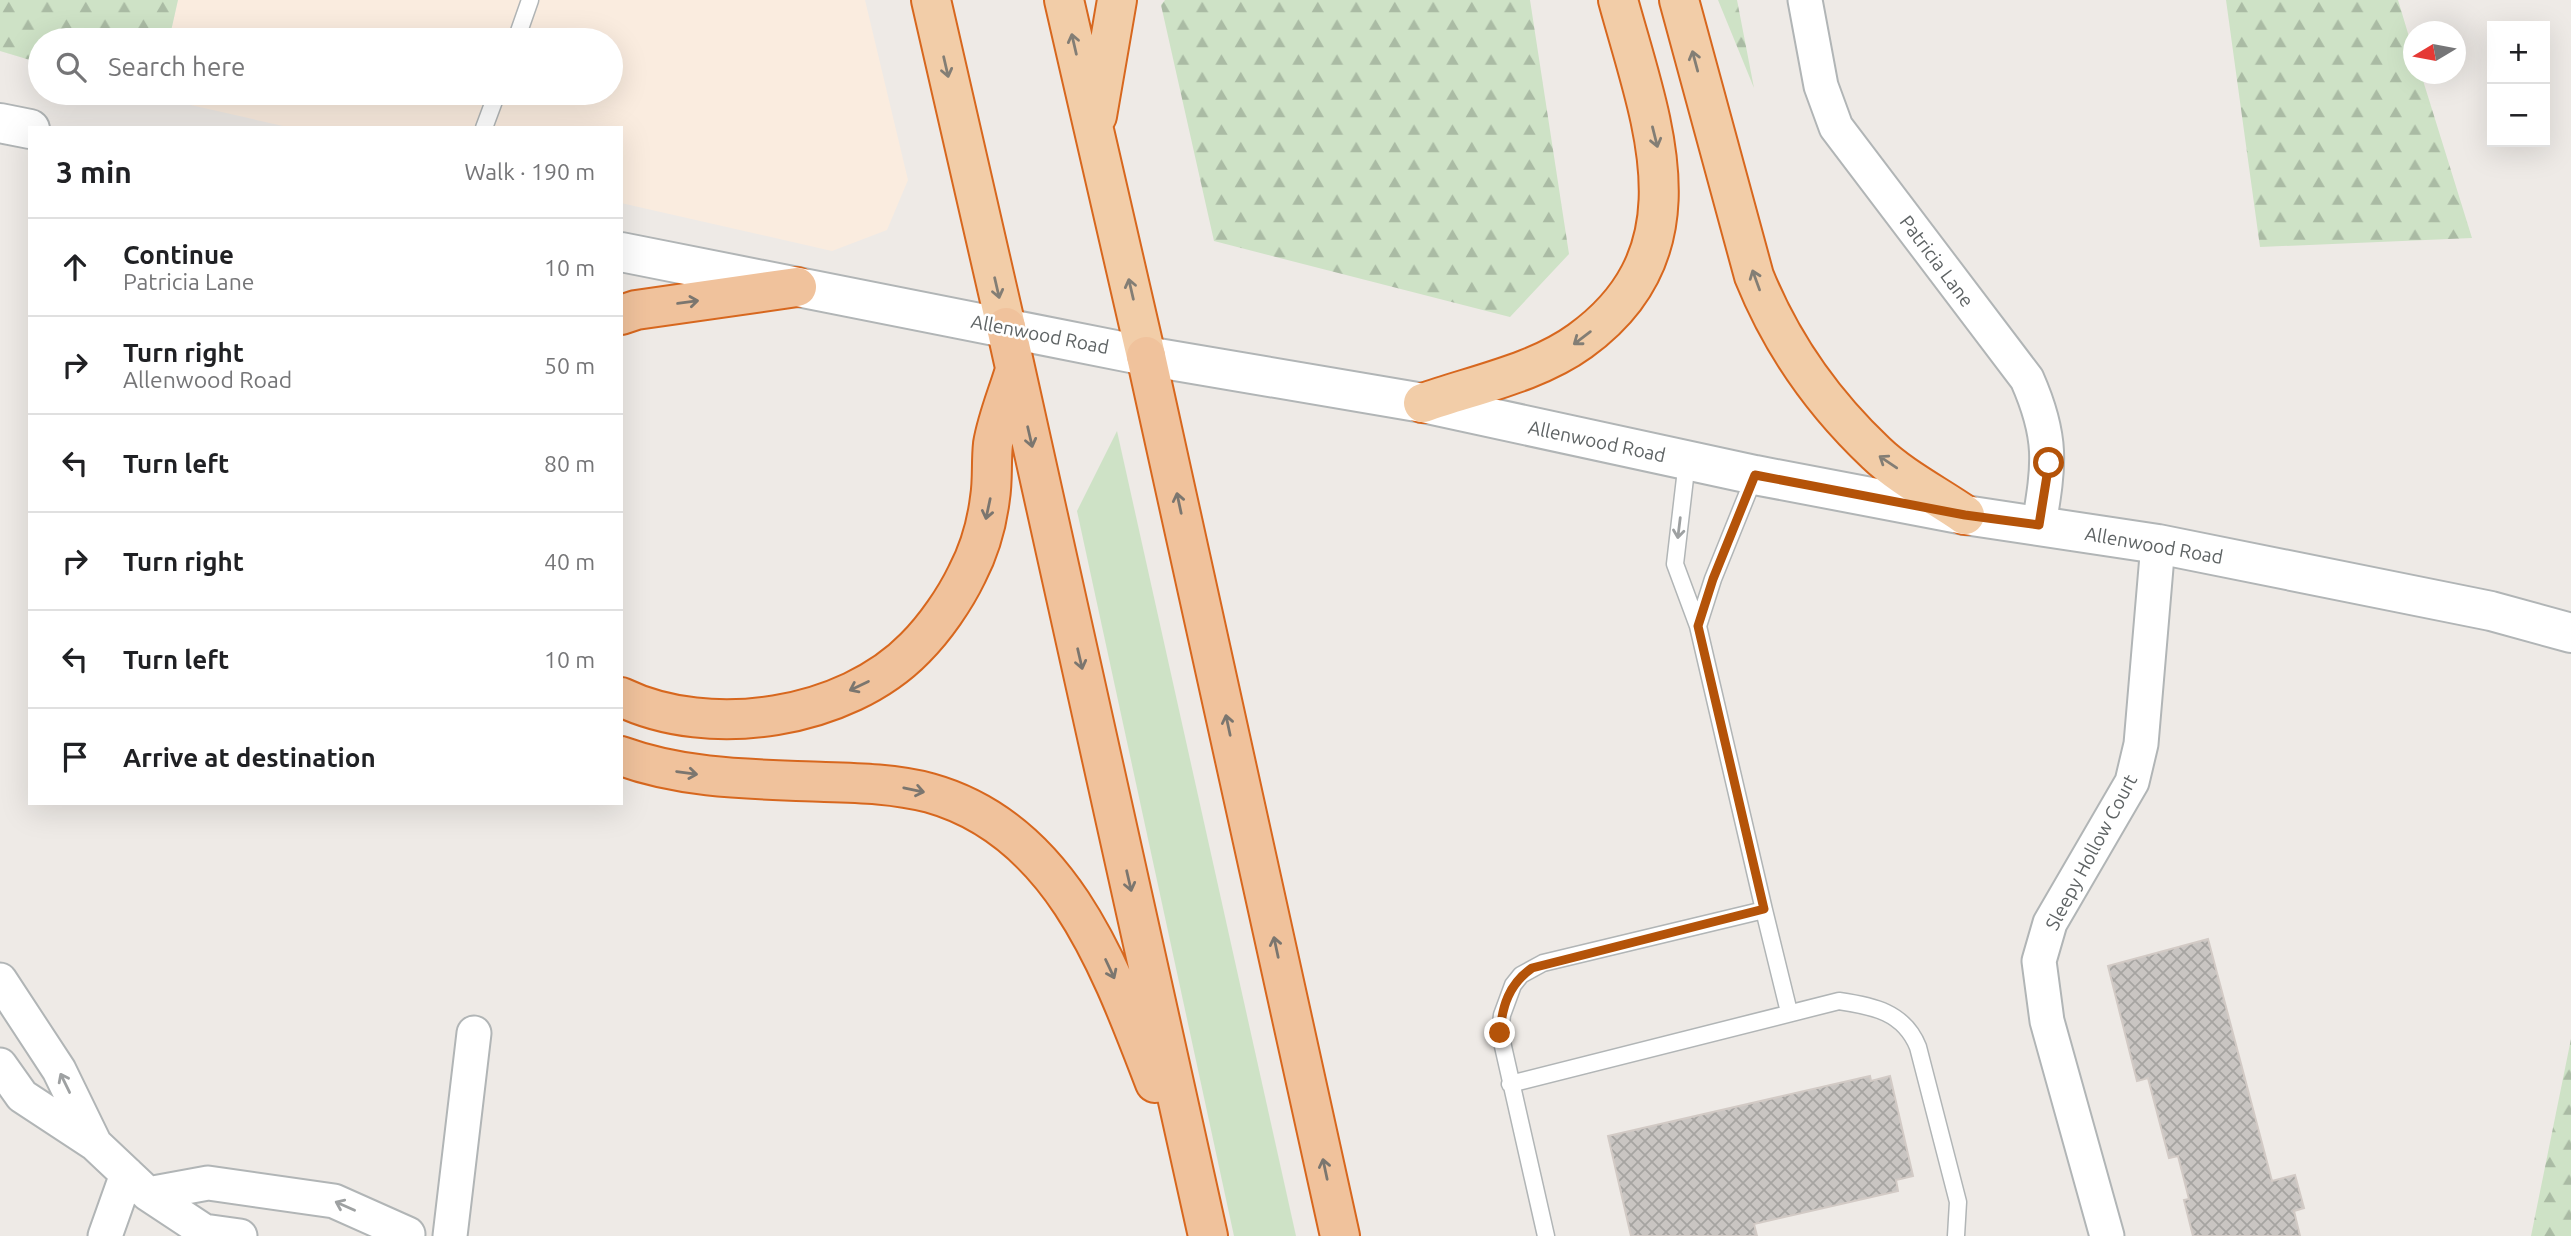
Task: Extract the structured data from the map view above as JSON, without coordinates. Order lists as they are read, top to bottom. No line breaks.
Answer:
{"streets":{"street":["Patricia Lane","Allenwood Road","Sleepy Hollow Court"]},"crossings":[["Patricia Lane","Allenwood Road"],["Allenwood Road","Sleepy Hollow Court"]],"north":"left","page":{"map_buttons":["+","−"],"search":"Search here","heading":["3 min","Walk · 190 m"],"list":[["Continue","Patricia Lane","10 m"],["Turn right","Allenwood Road","50 m"],["Turn left","80 m"],["Turn right","40 m"],["Turn left","10 m"],"Arrive at destination"]}}
